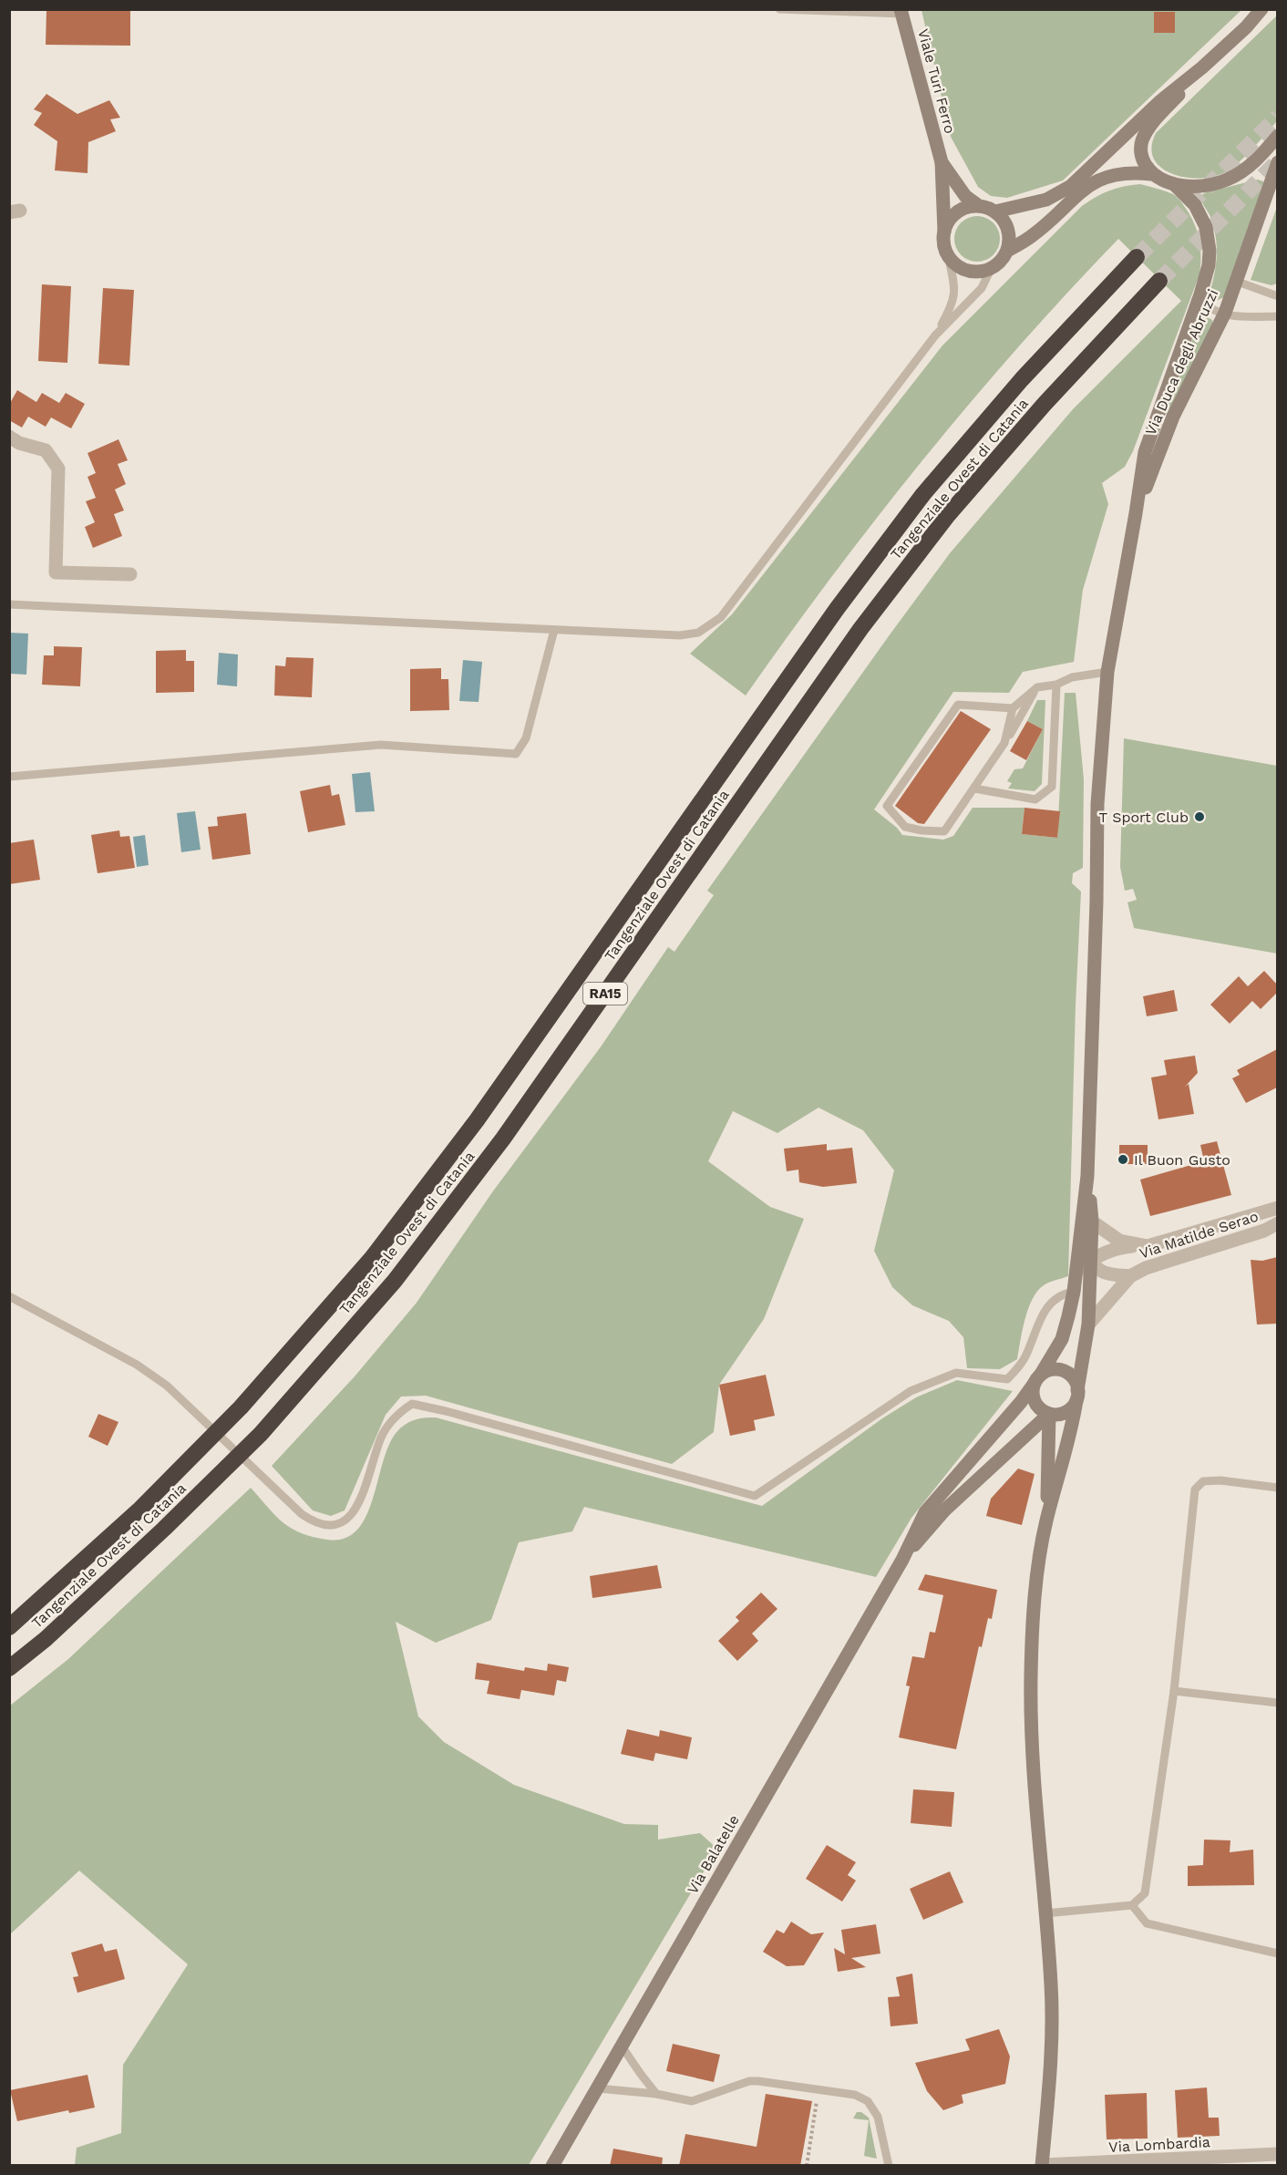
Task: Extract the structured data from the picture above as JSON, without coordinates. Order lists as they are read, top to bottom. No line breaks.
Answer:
{"streets":{"highway":["Tangenziale Ovest di Catania","RA15"],"main road":["Viale Turi Ferro","Via Duca degli Abruzzi","Via Balatelle"],"street":["Via Matilde Serao","Via Lombardia"]},"places":["T Sport Club","Il Buon Gusto"]}
